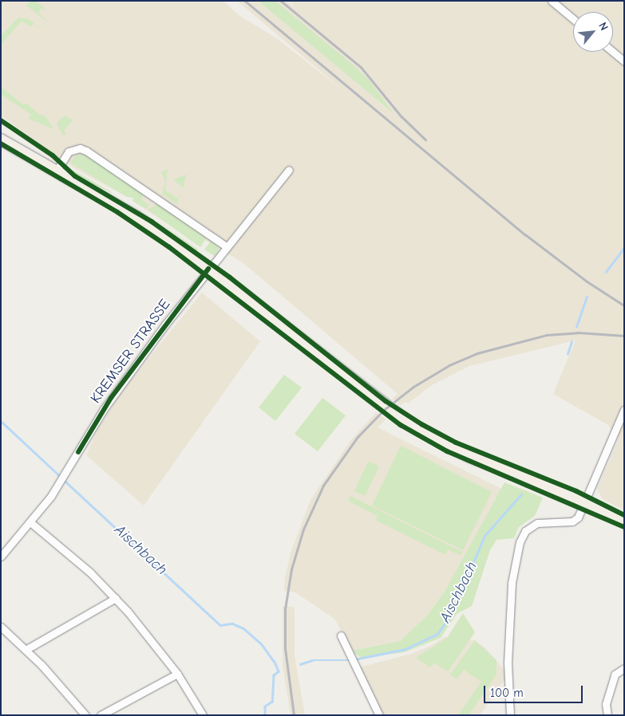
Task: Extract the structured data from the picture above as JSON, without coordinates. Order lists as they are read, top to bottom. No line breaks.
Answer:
{"streets":{"street":["KREMSER STRASSE"]},"water":["Aischbach"],"scale_bar":"100 m","north":"top right"}
